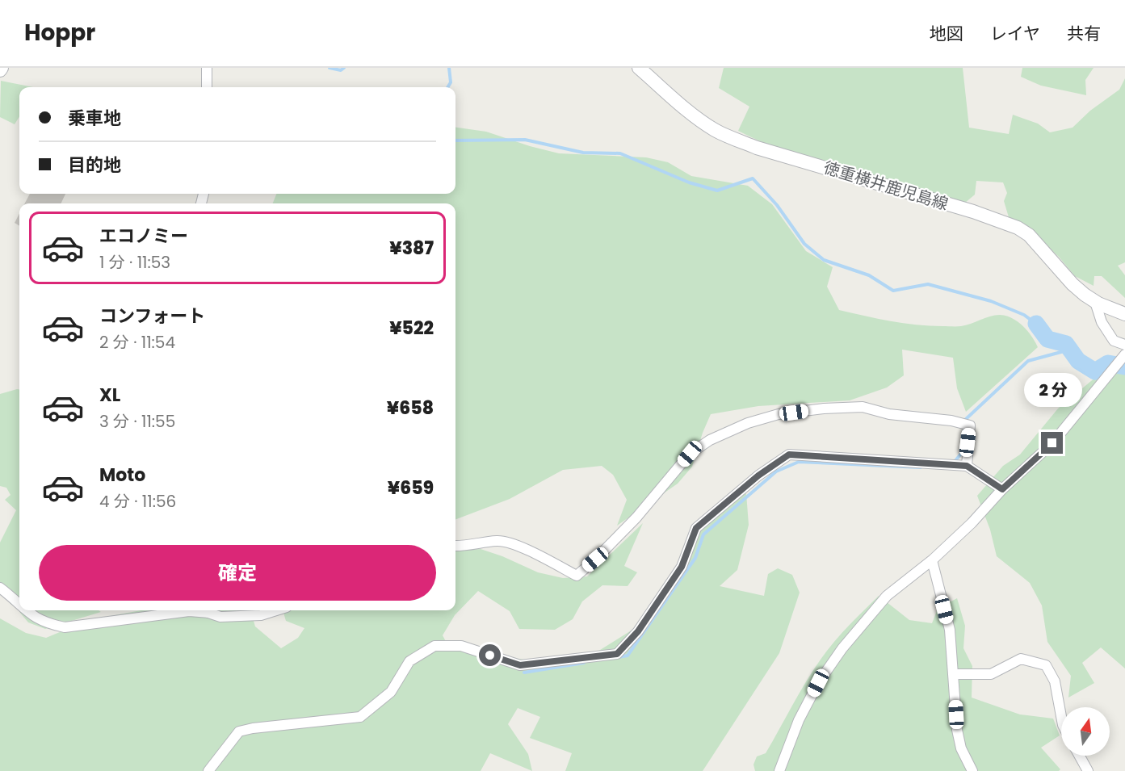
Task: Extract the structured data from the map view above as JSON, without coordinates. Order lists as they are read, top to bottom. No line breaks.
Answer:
{"streets":{"main road":["徳重横井鹿児島線"]},"north":"top","page":{"header":"Hoppr","nav":["地図","レイヤ","共有"],"banner":["乗車地","目的地"],"list":[{"name":"エコノミー","note":"1 分 · 11:53","value":"¥387"},{"name":"コンフォート","note":"2 分 · 11:54","value":"¥522"},{"name":"XL","note":"3 分 · 11:55","value":"¥658"},{"name":"Moto","note":"4 分 · 11:56","value":"¥659"}],"bubble":"2 分","buttons":"確定"}}
